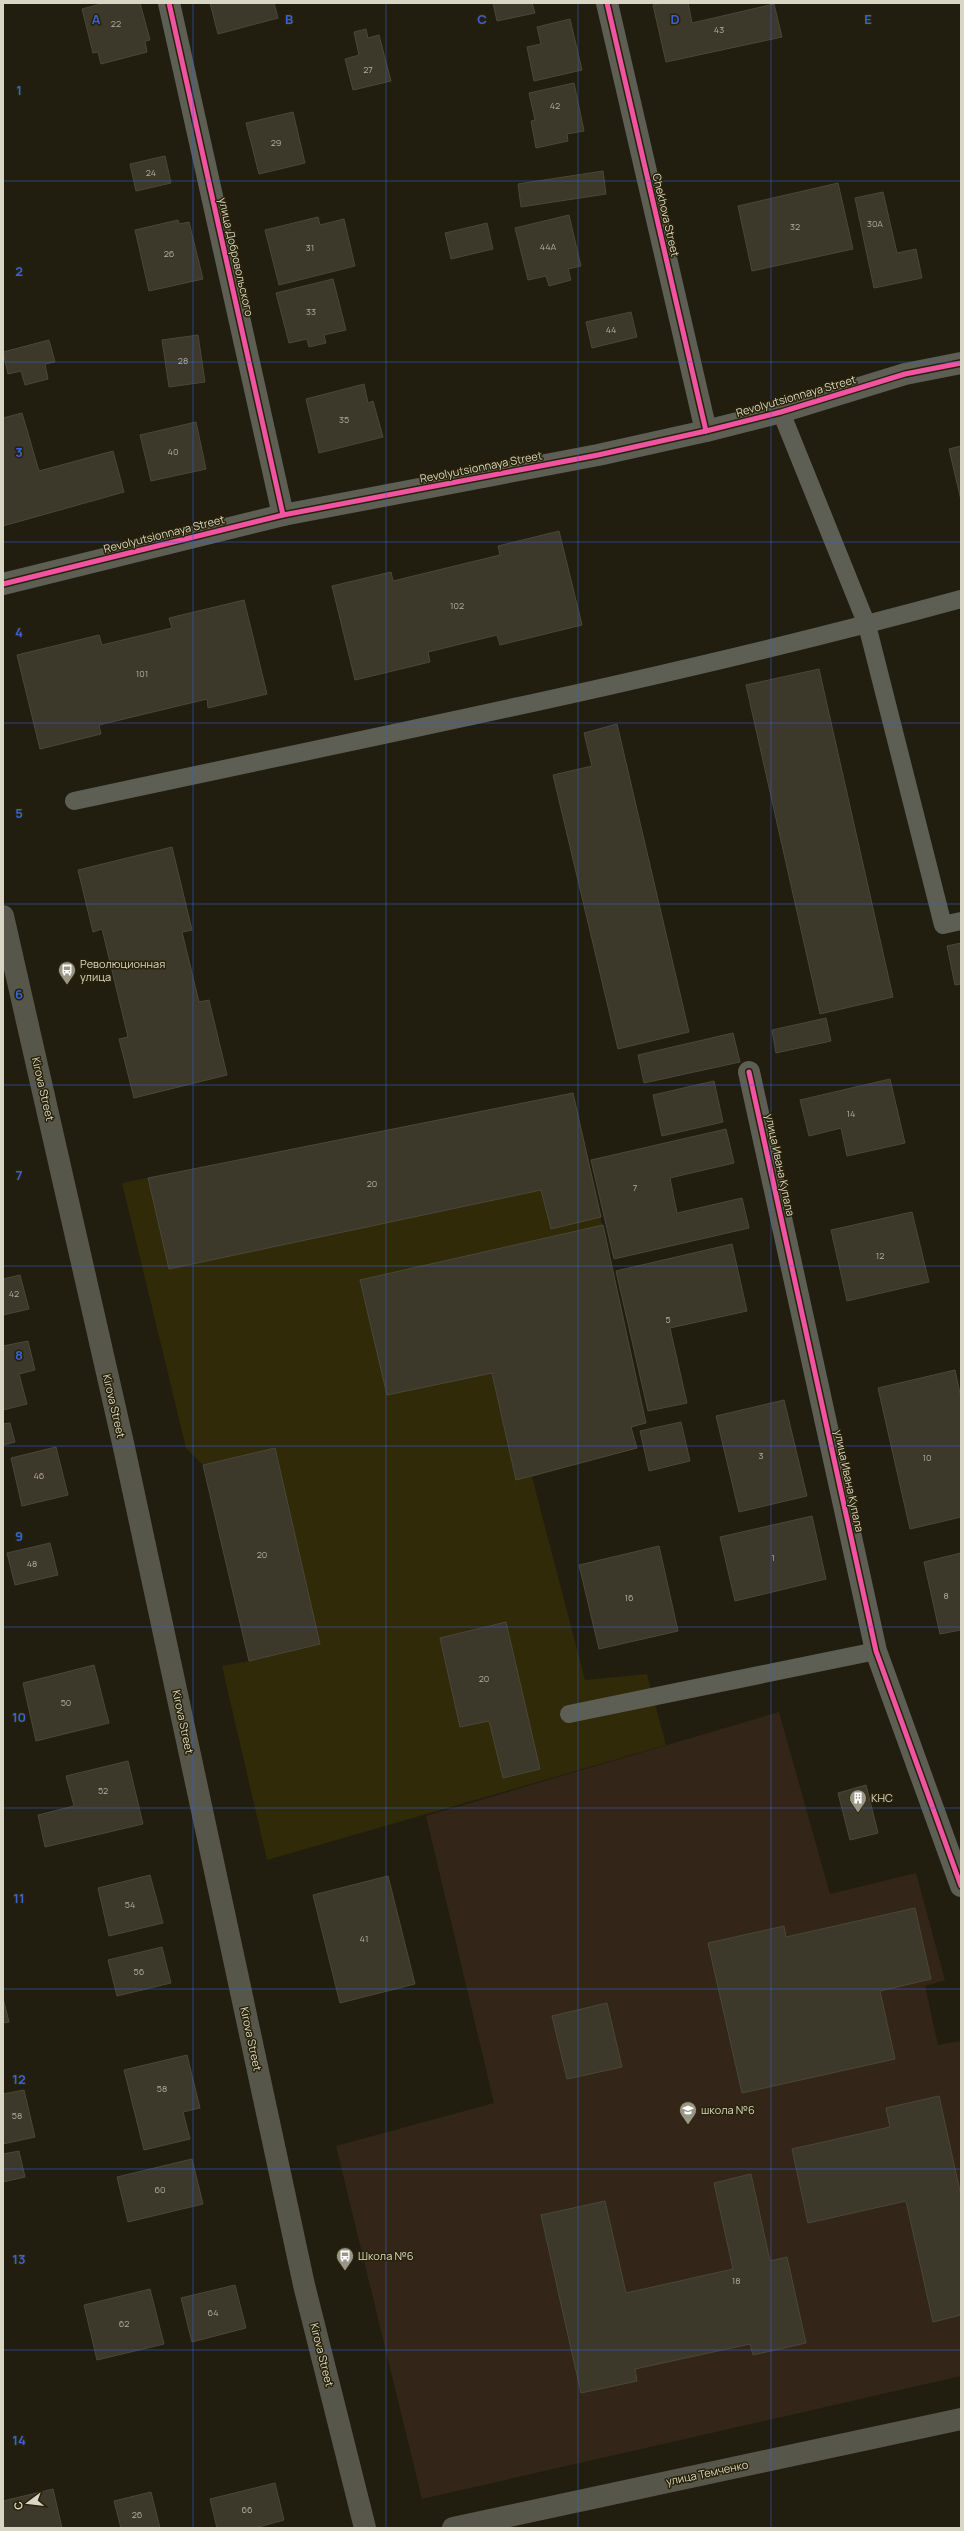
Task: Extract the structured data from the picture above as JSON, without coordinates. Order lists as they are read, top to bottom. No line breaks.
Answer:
{"streets":{"main road":["Kirova Street","улица Темченко"],"street":["Chekhova Street","улица Добровольского","Revolyutsionnaya Street","улица Ивана Купала"]},"crossings":[["Chekhova Street","Revolyutsionnaya Street"],["улица Добровольского","Revolyutsionnaya Street"]],"places":{"bus stop":["Революционная улица","Школа №6"],"building":["КНС"],"school or university":["школа №6"]},"house_numbers":["22","43","27","42","29","24","30А","32","44А","31","26","33","44","28","35","40","102","101","14","20","7","12","42","5","3","10","46","20","1","48","8","16","20","50","52","54","41","56","58","58","60","18","64","62","66","26"],"north":"left","grid":{"columns":["A","B","C","D","E"],"rows":["1","2","3","4","5","6","7","8","9","10","11","12","13","14"]}}
